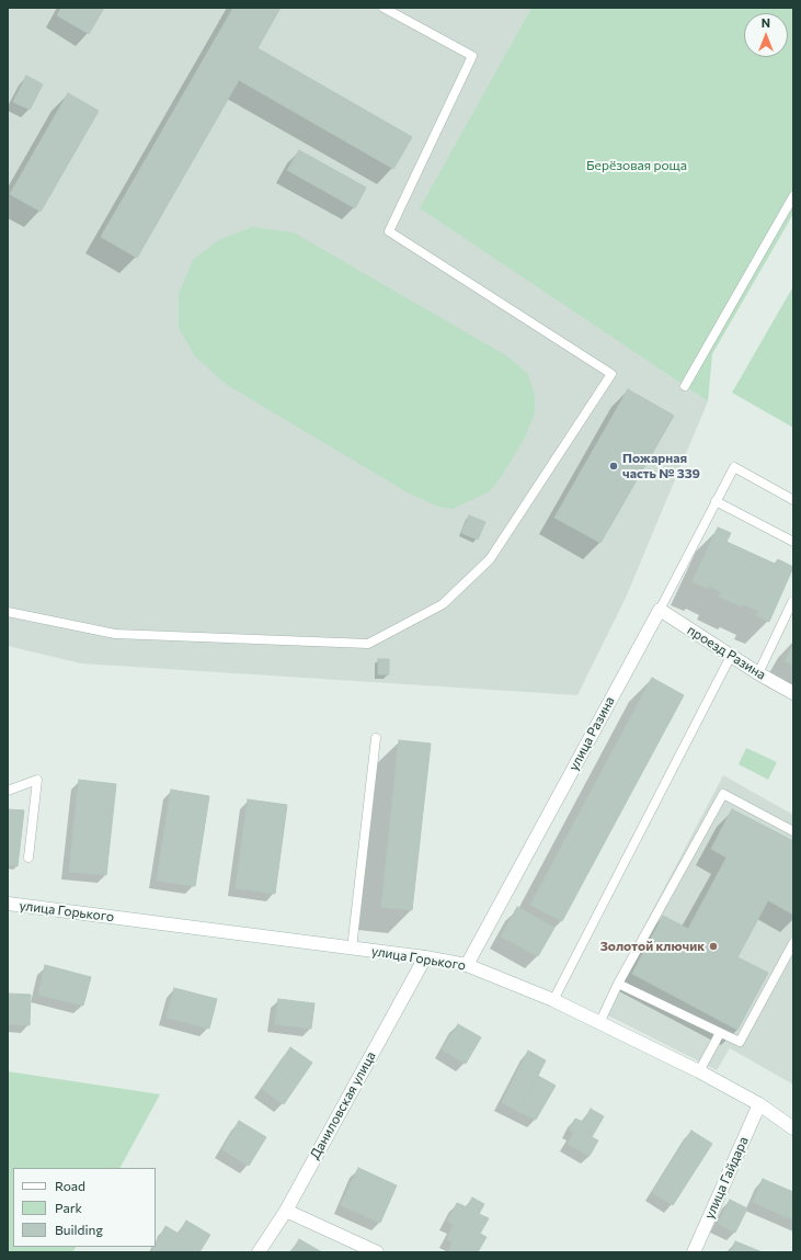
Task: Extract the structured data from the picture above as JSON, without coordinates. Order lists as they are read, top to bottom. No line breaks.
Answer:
{"streets":{"street":["проезд Разина","улица Разина","улица Горького","Даниловская улица","улица Гайдара"]},"crossings":[["проезд Разина","улица Разина"],["улица Разина","улица Горького"],["улица Горького","Даниловская улица"],["улица Горького","улица Гайдара"]],"parks":["Берёзовая роща"],"places":["Пожарная часть № 339","Золотой ключик"],"legend":["Road","Park","Building"],"north":"top"}
